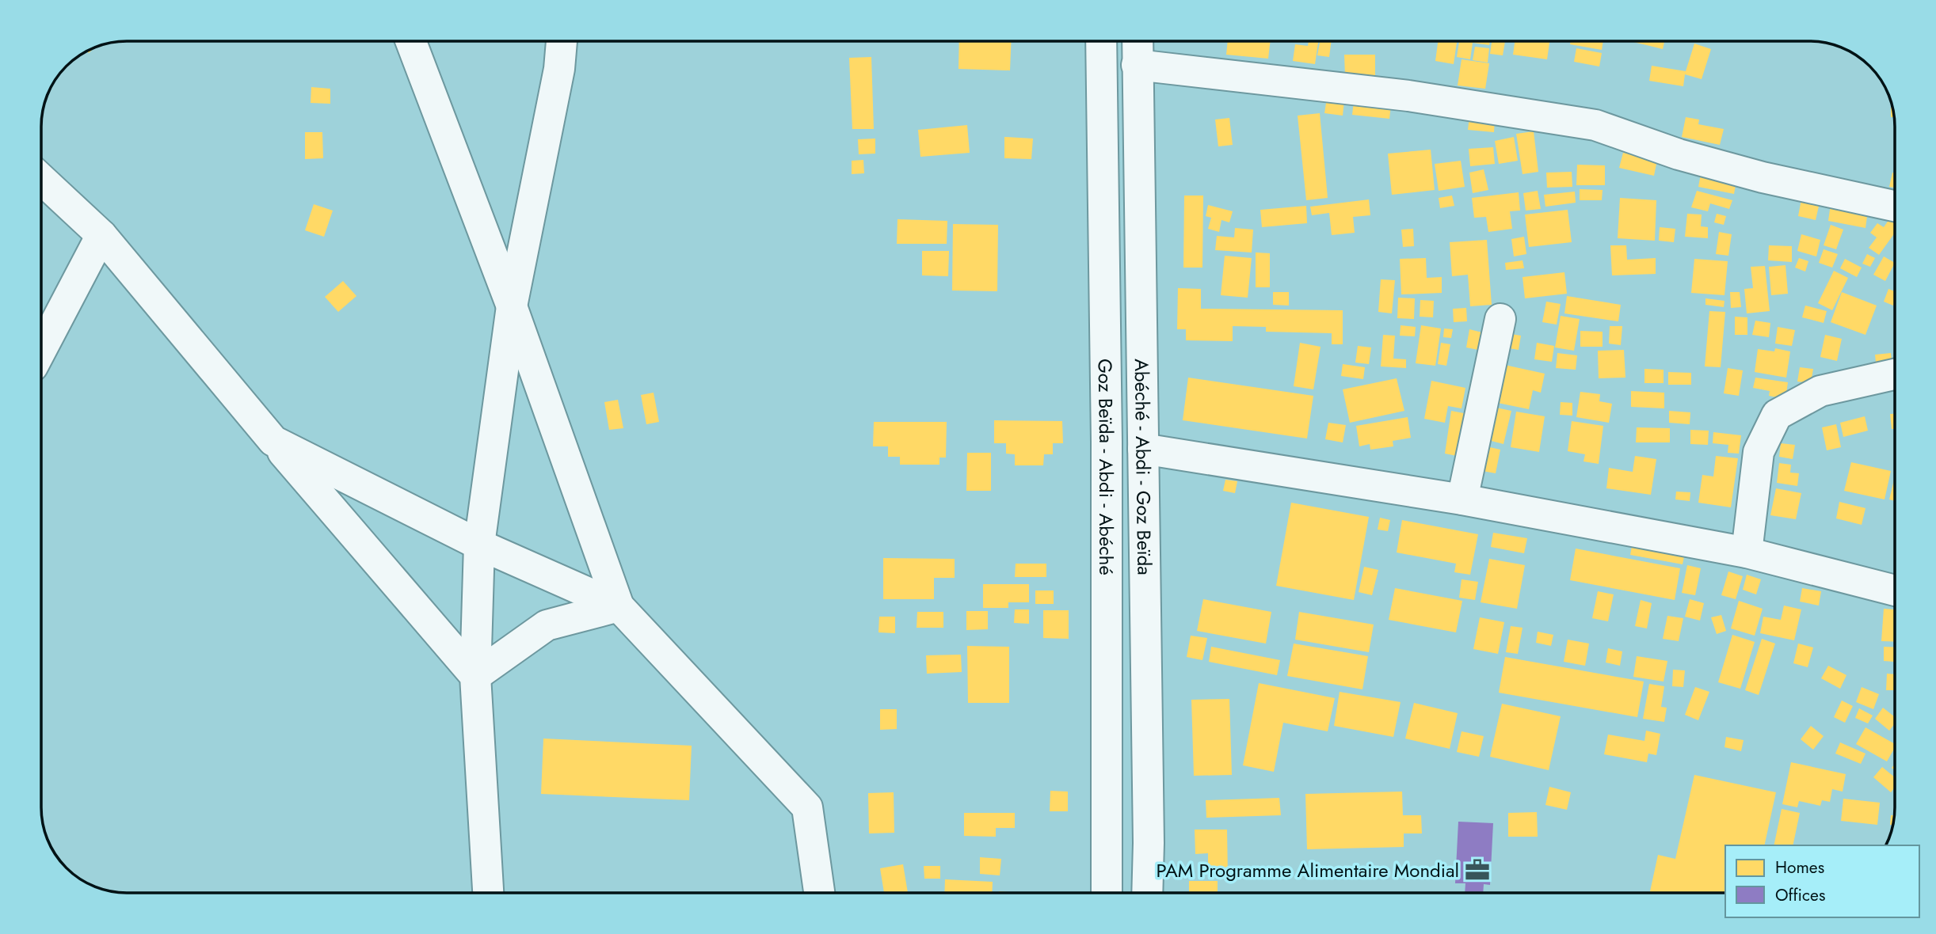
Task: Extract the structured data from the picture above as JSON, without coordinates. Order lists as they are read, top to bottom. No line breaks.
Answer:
{"streets":{"street":["Goz Beïda - Abdi - Abéché","Abéché - Abdi - Goz Beïda"]},"places":{"office":["PAM Programme Alimentaire Mondial"]},"legend":["Homes","Offices"]}
